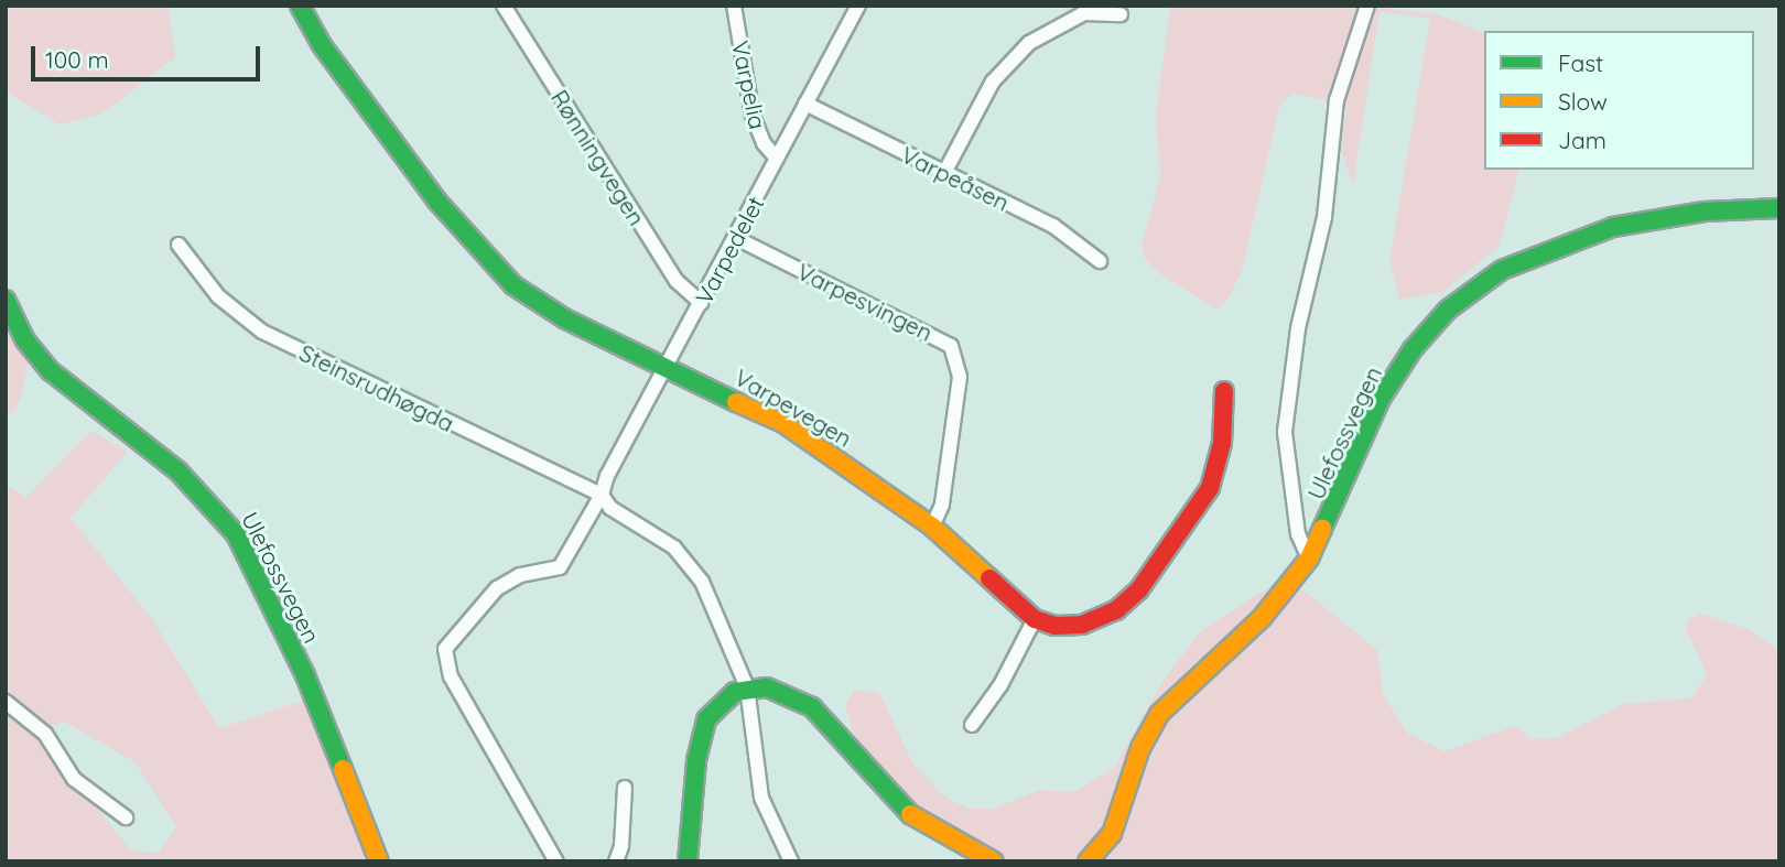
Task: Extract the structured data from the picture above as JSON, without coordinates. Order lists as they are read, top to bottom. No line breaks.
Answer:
{"streets":{"street":["Varpelia","Rønningvegen","Varpeåsen","Varpedelet","Varpesvingen","Steinsrudhøgda","Varpevegen","Ulefossvegen"]},"crossings":[["Varpelia","Varpedelet"],["Rønningvegen","Varpedelet"],["Varpeåsen","Varpedelet"],["Varpedelet","Varpesvingen"],["Varpedelet","Steinsrudhøgda"],["Varpedelet","Varpevegen"],["Varpesvingen","Varpevegen"]],"legend":["Fast","Slow","Jam"],"scale_bar":"100 m"}
